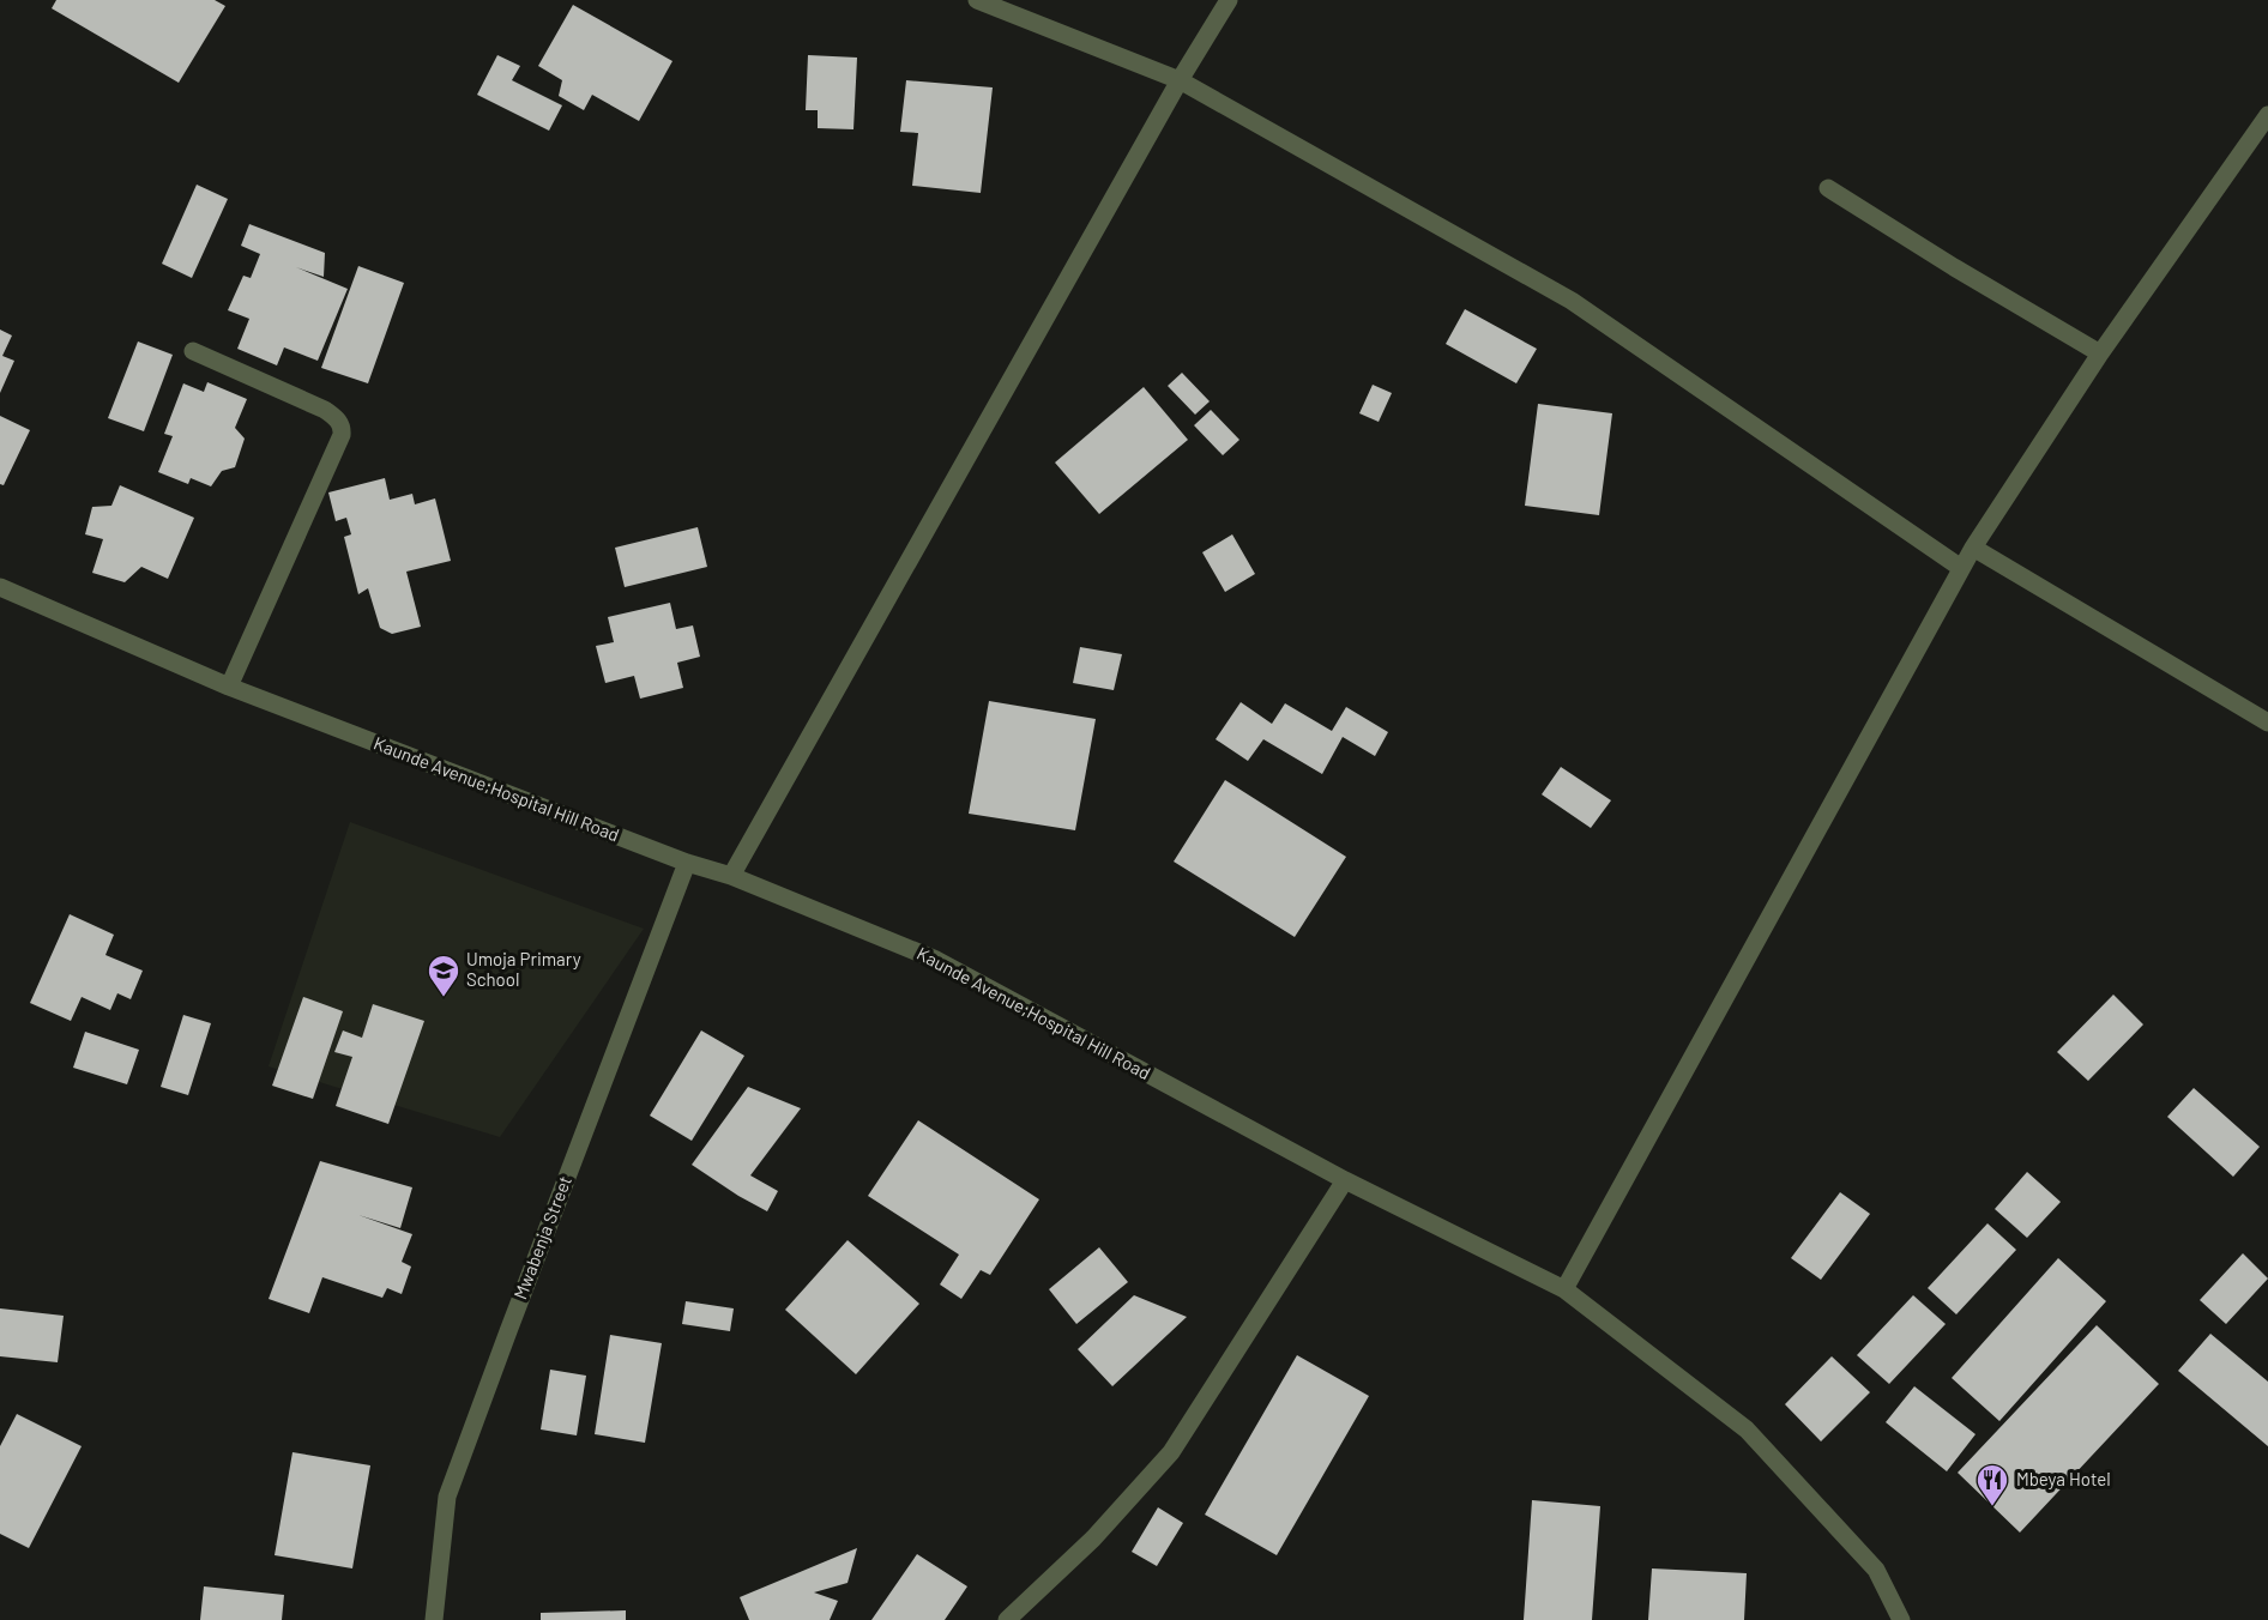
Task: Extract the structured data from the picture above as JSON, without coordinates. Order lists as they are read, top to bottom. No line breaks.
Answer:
{"streets":{"street":["Kaunde Avenue;Hospital Hill Road","Mwabenja Street"]},"crossings":[["Kaunde Avenue;Hospital Hill Road","Mwabenja Street"]],"places":{"school or university":["Umoja Primary School"],"restaurant":["Mbeya Hotel"]}}
